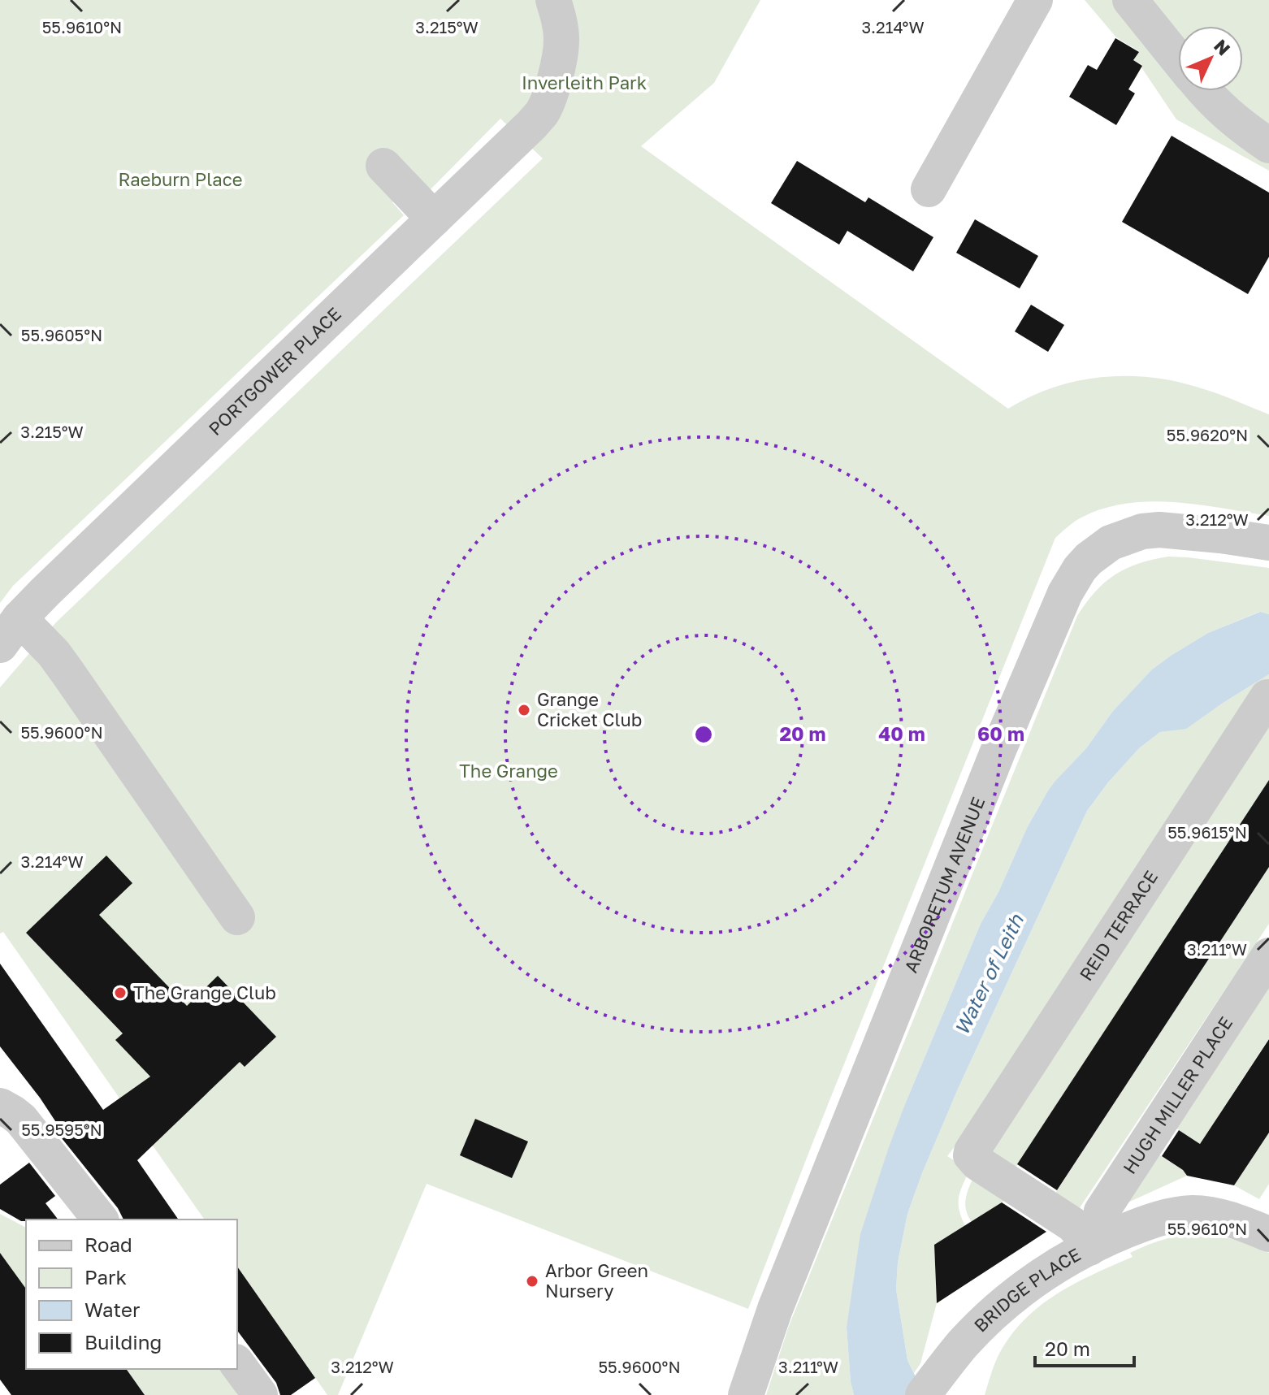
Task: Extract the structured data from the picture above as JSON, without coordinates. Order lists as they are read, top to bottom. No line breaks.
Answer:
{"streets":{"street":["PORTGOWER PLACE","ARBORETUM AVENUE","REID TERRACE","HUGH MILLER PLACE","BRIDGE PLACE"]},"crossings":[["REID TERRACE","BRIDGE PLACE"],["HUGH MILLER PLACE","BRIDGE PLACE"]],"water":["Water of Leith"],"parks":["Inverleith Park","Raeburn Place","The Grange"],"places":["Grange Cricket Club","The Grange Club","Arbor Green Nursery"],"legend":["Road","Park","Water","Building"],"scale_bar":"20 m","north":"top right","coordinates":["3.215°W","3.214°W","55.9610°N","55.9605°N","55.9620°N","3.212°W","55.9600°N","55.9615°N","3.211°W","55.9595°N"],"rings":["20 m","40 m","60 m"]}
